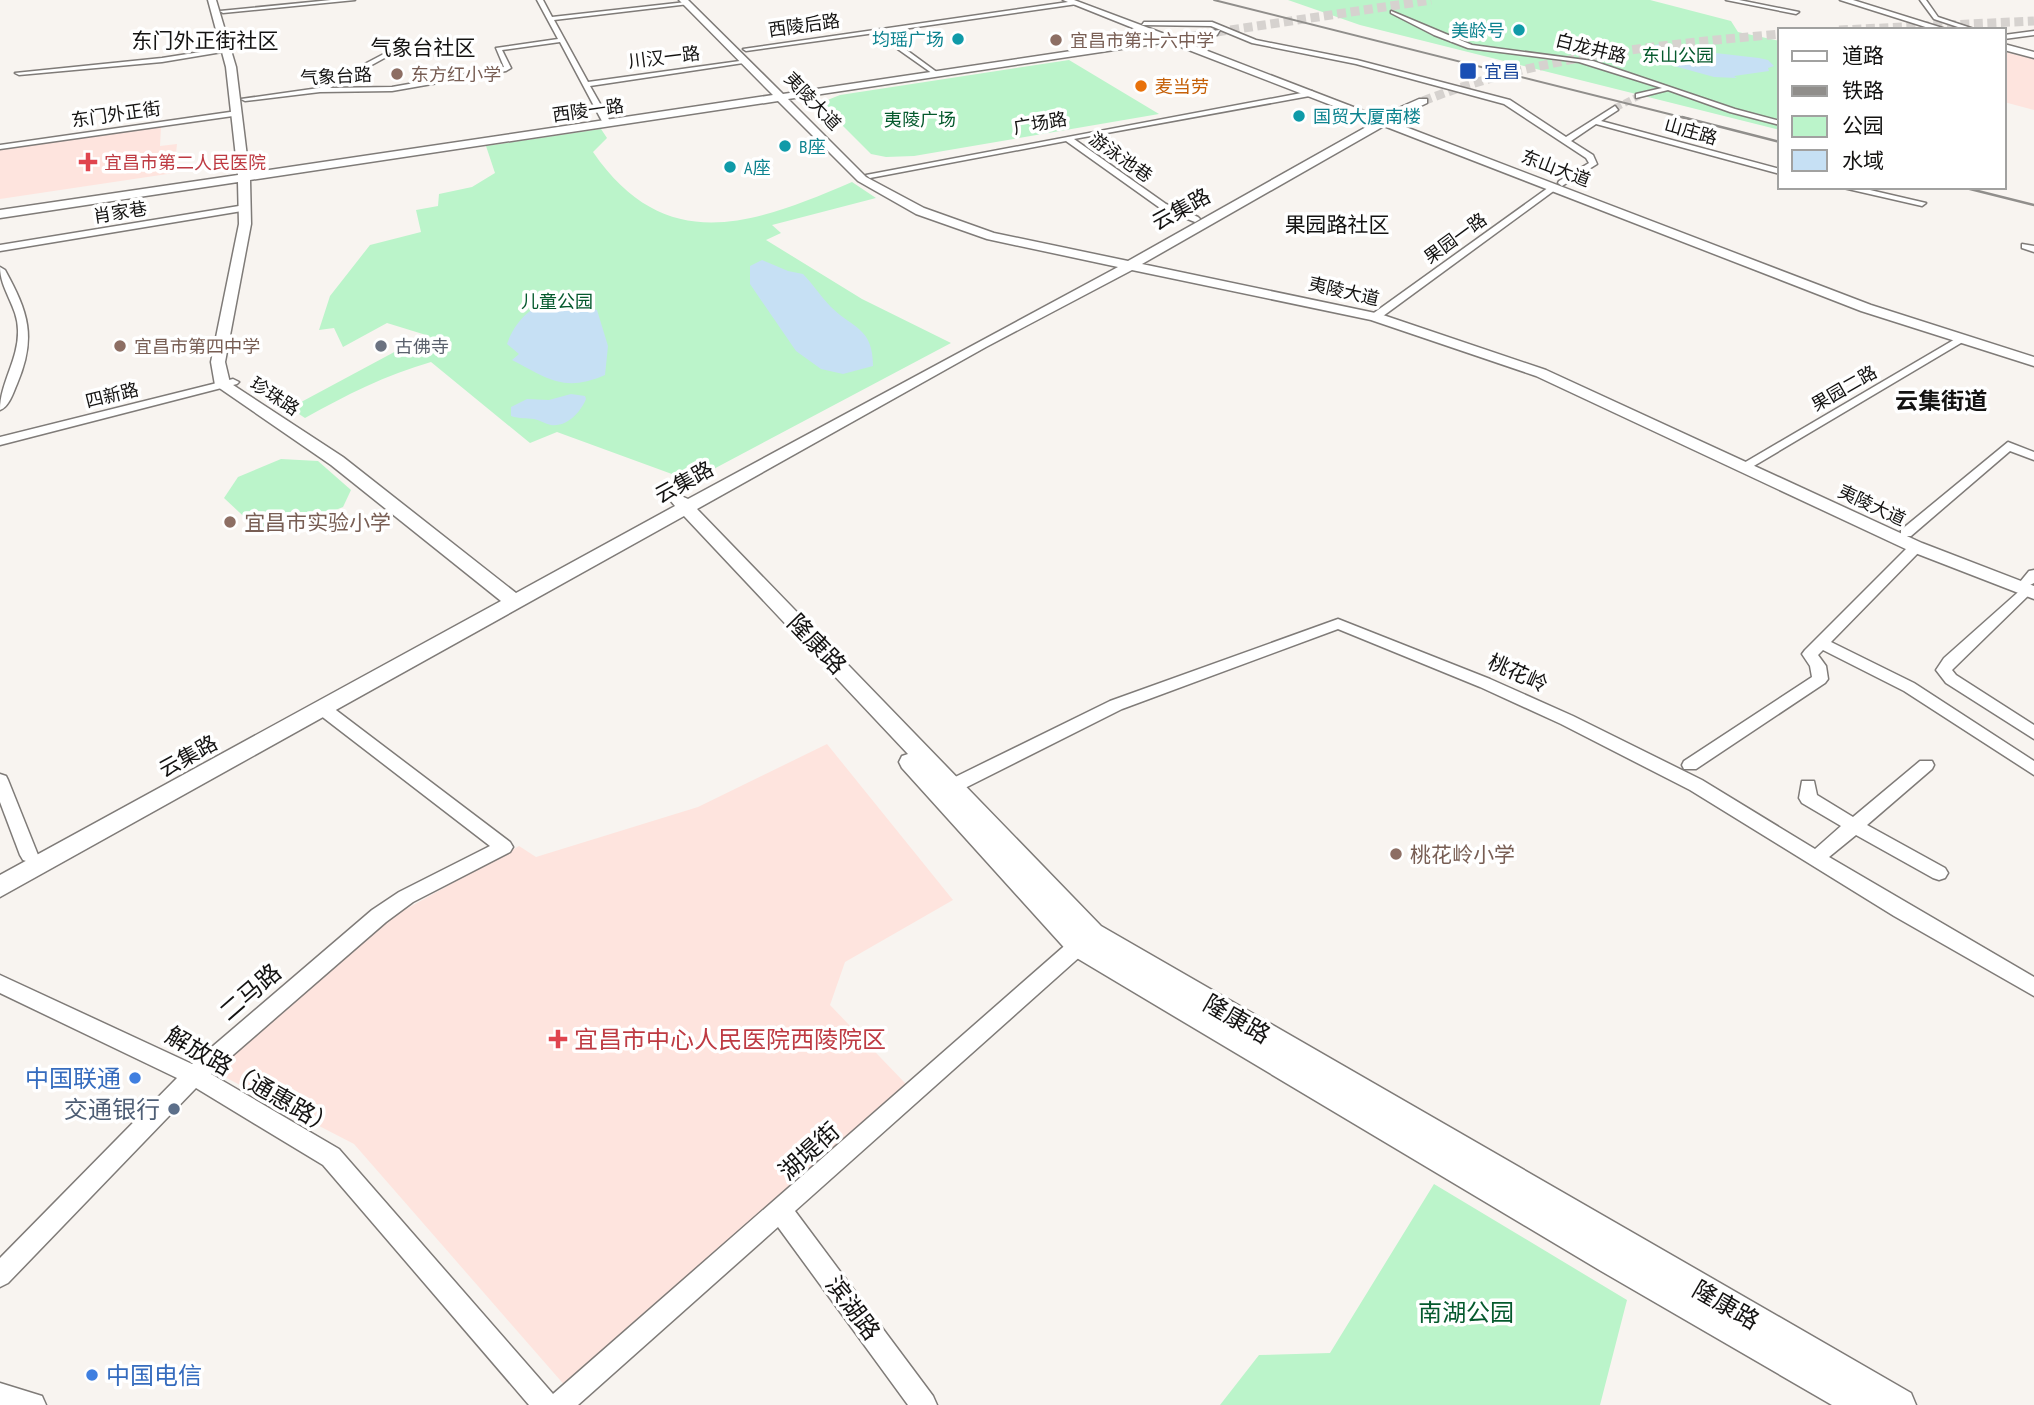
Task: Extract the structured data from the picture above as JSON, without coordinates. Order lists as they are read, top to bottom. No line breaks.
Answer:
{"streets":{"main road":["夷陵大道","西陵一路","东山大道","云集路","珍珠路","隆康路"],"street":["西陵后路","白龙井路","川汉一路","气象台路","东门外正街","广场路","山庄路","游泳池巷","肖家巷","果园一路","果园二路","四新路","桃花岭","二马路","解放路（通惠路）","湖堤街","滨湖路"]},"crossings":[["西陵后路","川汉一路"],["西陵后路","夷陵大道"],["西陵后路","东山大道"],["川汉一路","夷陵大道"],["气象台路","珍珠路"],["夷陵大道","西陵一路"],["夷陵大道","广场路"],["夷陵大道","云集路"],["夷陵大道","果园一路"],["夷陵大道","果园二路"],["西陵一路","东山大道"],["西陵一路","珍珠路"],["东门外正街","珍珠路"],["广场路","游泳池巷"],["广场路","东山大道"],["游泳池巷","云集路"],["东山大道","云集路"],["东山大道","果园一路"],["东山大道","果园二路"],["云集路","珍珠路"],["云集路","隆康路"],["云集路","二马路"],["肖家巷","珍珠路"],["四新路","珍珠路"],["隆康路","桃花岭"],["隆康路","湖堤街"],["二马路","解放路（通惠路）"],["湖堤街","滨湖路"]],"districts":["东门外正街社区","气象台社区","果园路社区","云集街道"],"parks":["东山公园","夷陵广场","儿童公园","南湖公园"],"places":{"other":["美龄号","均瑶广场","宜昌市第十六中学","东方红小学","麦当劳","国贸大厦南楼","B座","A座","宜昌市第四中学","古佛寺","宜昌市实验小学","桃花岭小学","中国联通","交通银行","中国电信"],"transit":["宜昌"],"health":["宜昌市第二人民医院","宜昌市中心人民医院西陵院区"]},"legend":["道路","铁路","公园","水域"]}
